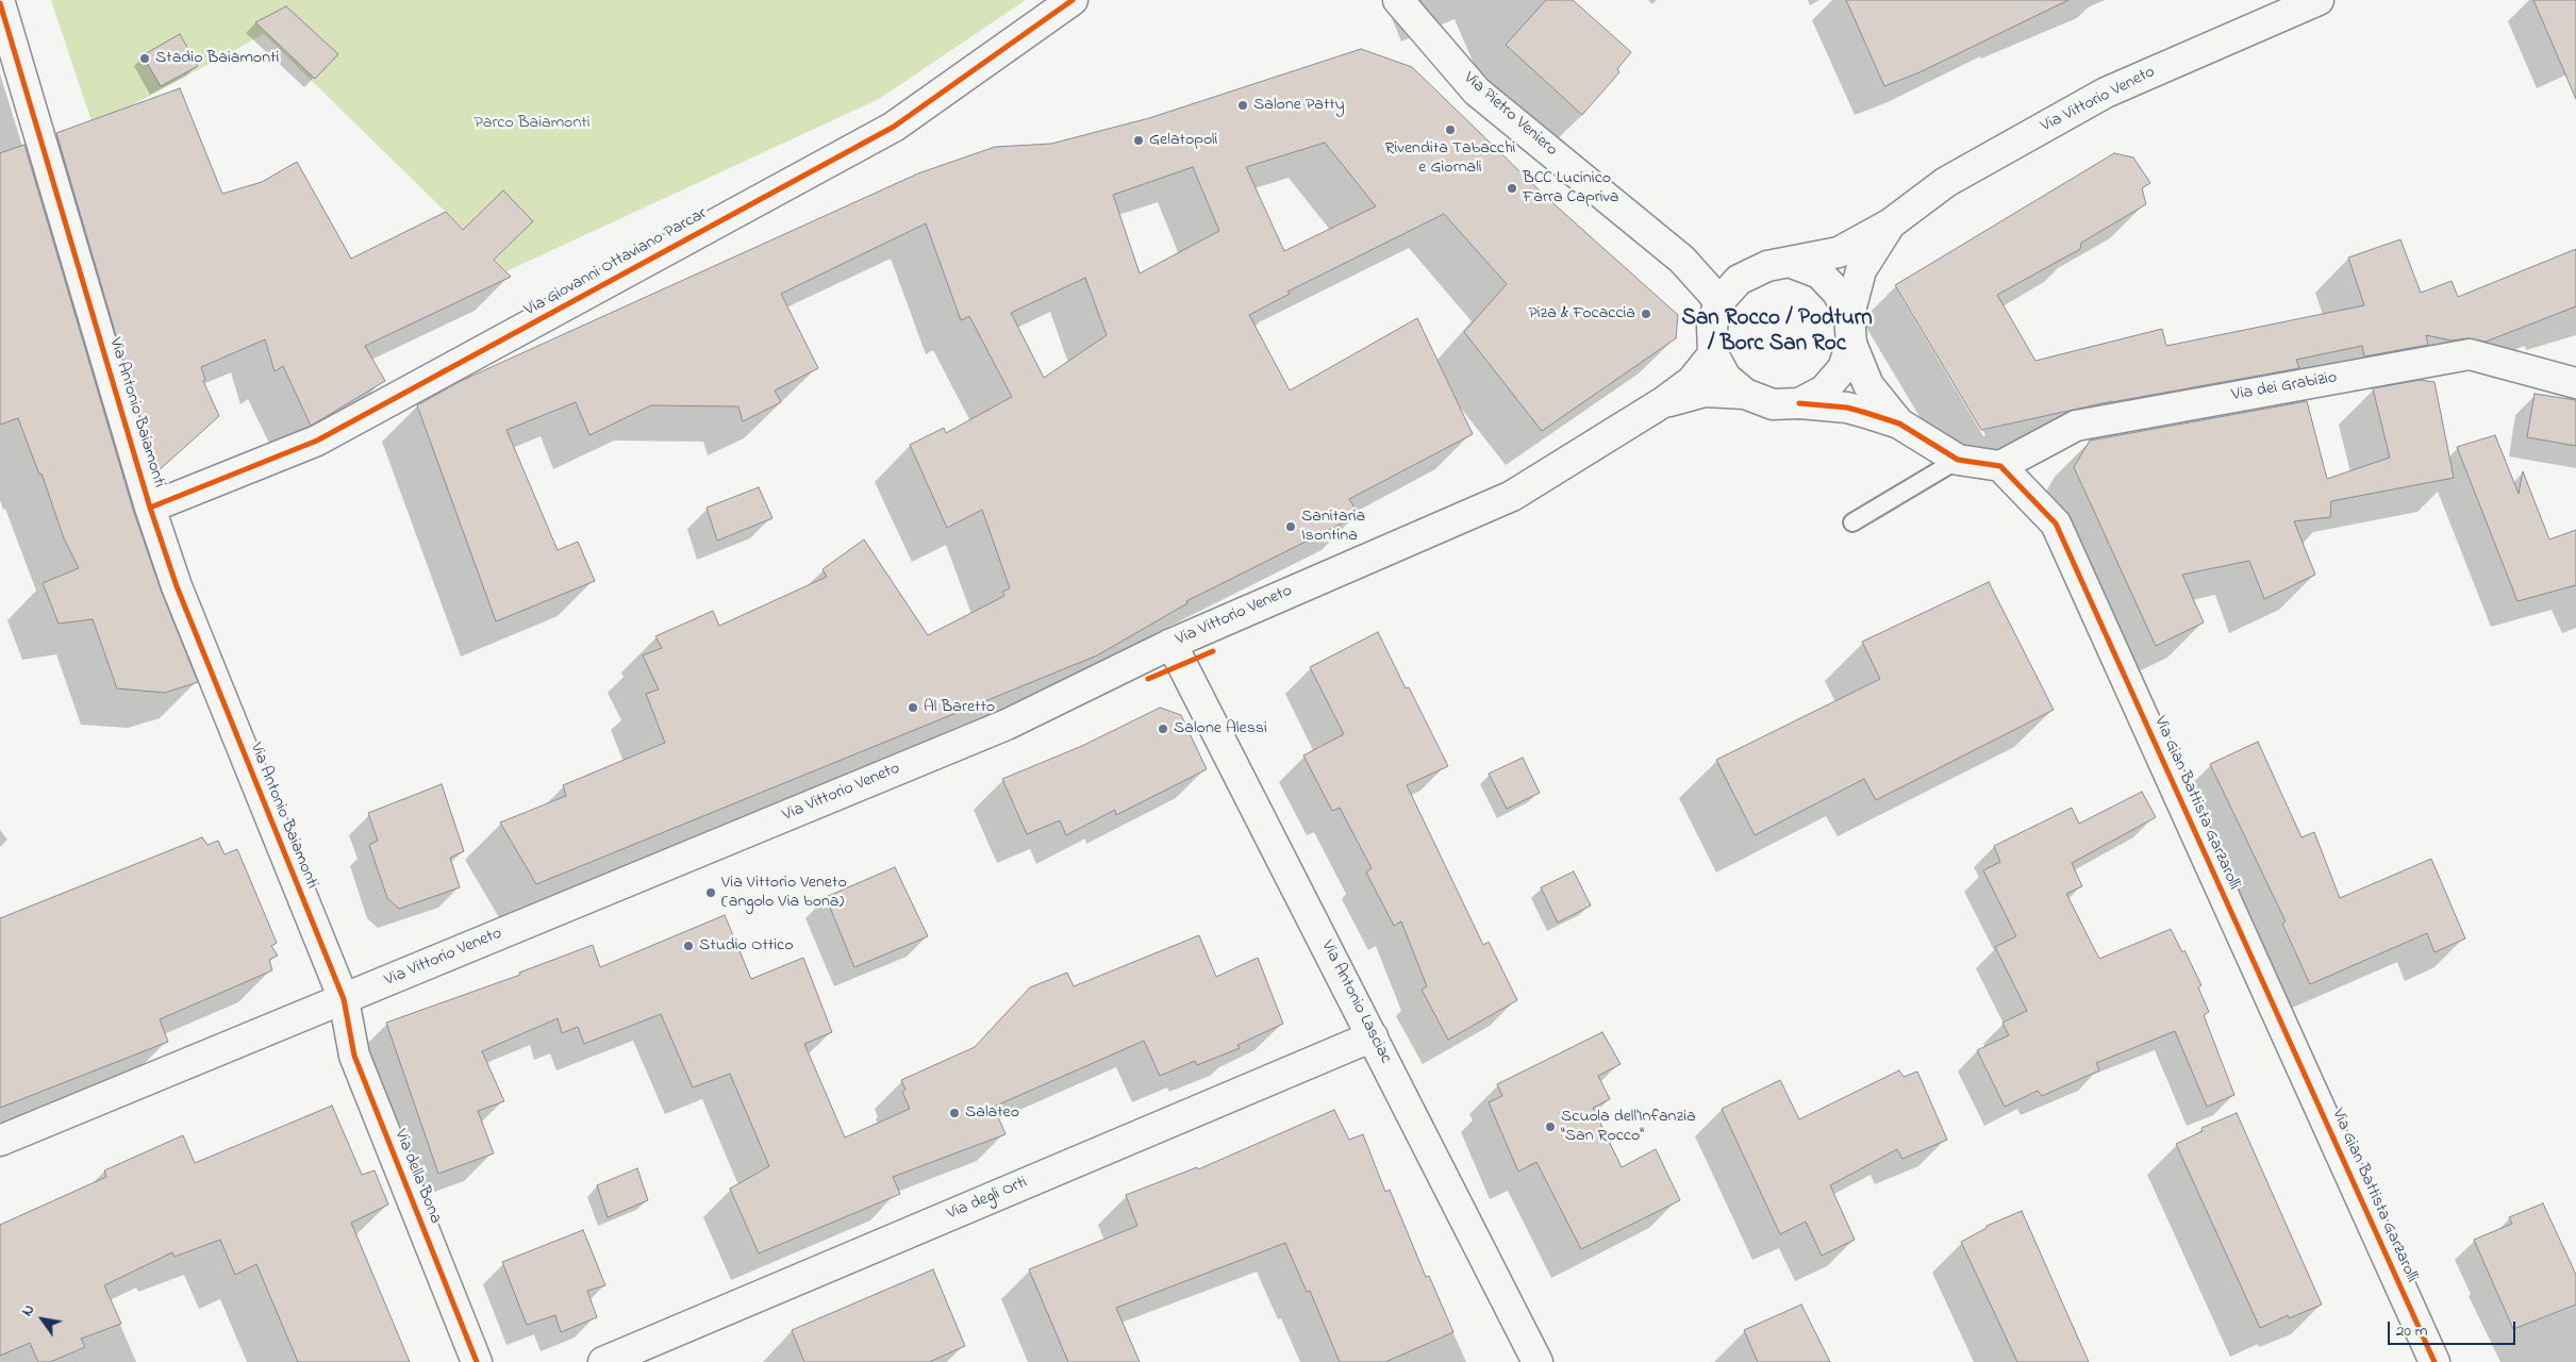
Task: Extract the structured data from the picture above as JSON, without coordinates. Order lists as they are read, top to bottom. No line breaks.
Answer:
{"streets":{"street":["Via Vittorio Veneto","Via Pietro Veniero","Via Giovanni Ottaviano Parcar","Via dei Grabizio","Via Antonio Baiamonti","Via Gian Battista Garzarolli","Via Antonio Lasciac","Via della Bona","Via degli Orti"]},"crossings":[["Via Vittorio Veneto","Via Pietro Veniero"],["Via Vittorio Veneto","Via Antonio Baiamonti"],["Via Vittorio Veneto","Via Antonio Lasciac"],["Via Vittorio Veneto","Via della Bona"],["Via Giovanni Ottaviano Parcar","Via Antonio Baiamonti"],["Via dei Grabizio","Via Gian Battista Garzarolli"],["Via Antonio Baiamonti","Via della Bona"],["Via Antonio Lasciac","Via degli Orti"]],"districts":["San Rocco / Podturn / Borc San Roc"],"parks":["Parco Baiamonti"],"places":["Stadio Baiamonti","Salone Patty","Rivendita Tabacchi e Giornali","Gelatopoli","BCC Lucinico Farra Capriva","Piza & Focaccia","Sanitaria Isontina","Al Baretto","Salone Alessi","Via Vittorio Veneto (angolo Via bona)","Studio Ottico","Salateo","Scuola dell'Infanzia \"San Rocco\""],"scale_bar":"20 m","north":"top left"}
